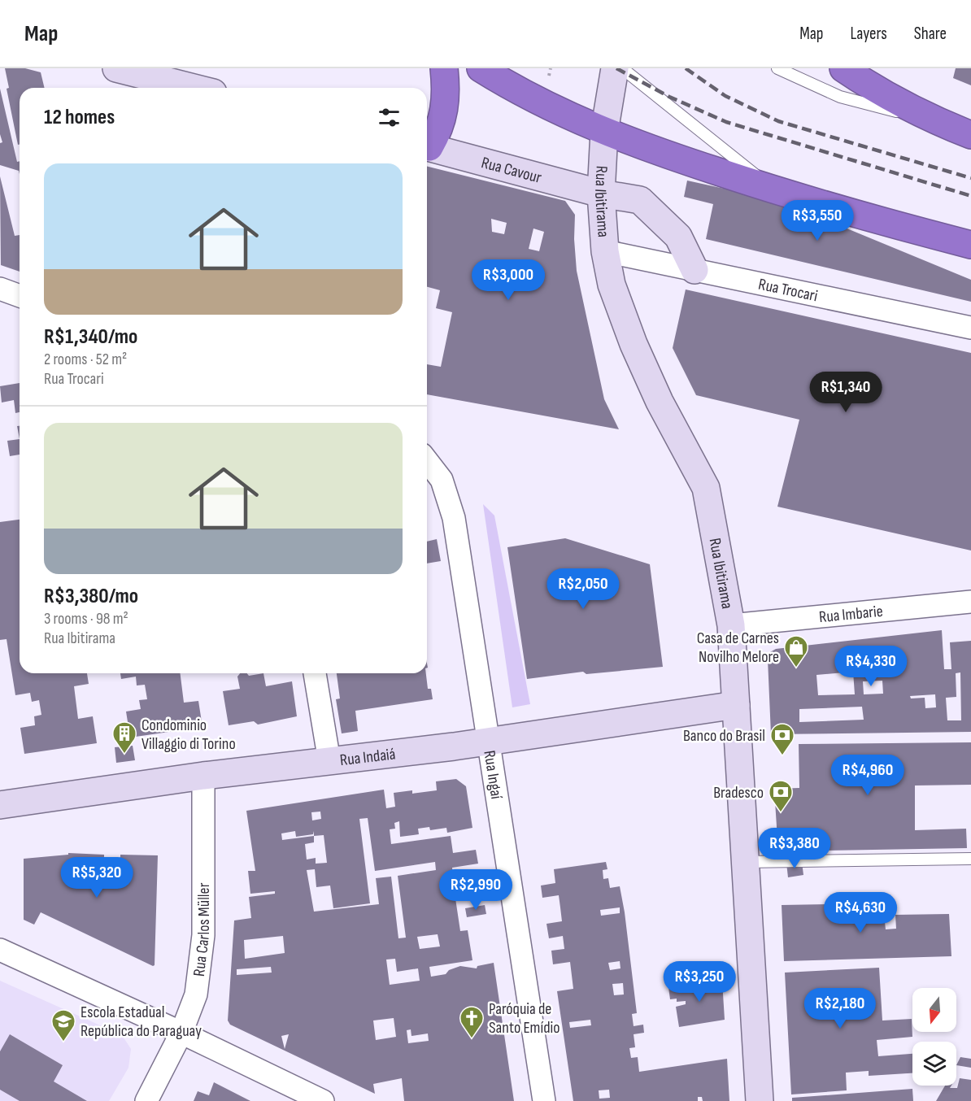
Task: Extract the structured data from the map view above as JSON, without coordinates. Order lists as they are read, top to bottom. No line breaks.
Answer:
{"streets":{"main road":["Rua Cavour","Rua Ibitirama","Rua Indaiá"],"street":["Rua Trocari","Rua Imbarie","Rua Ingaí","Rua Carlos Müller"]},"crossings":[["Rua Cavour","Rua Ibitirama"],["Rua Cavour","Rua Trocari"],["Rua Ibitirama","Rua Trocari"],["Rua Ibitirama","Rua Imbarie"],["Rua Ibitirama","Rua Indaiá"],["Rua Indaiá","Rua Ingaí"],["Rua Indaiá","Rua Carlos Müller"]],"places":{"shop":["Casa de Carnes Novilho Melore"],"building":["Condominio Villaggio di Torino"],"bank":["Banco do Brasil","Bradesco"],"church":["Paróquia de Santo Emídio"],"school or university":["Escola Estadual República do Paraguay"]},"north":"bottom","page":{"header":"Map","nav":["Map","Layers","Share"],"heading":"12 homes","list":[{"name":"R$1,340/mo","note":"2 rooms · 52 m² · Rua Trocari"},{"name":"R$3,380/mo","note":"3 rooms · 98 m² · Rua Ibitirama"}],"price":["R$3,550","R$3,000","R$1,340","R$2,050","R$4,330","R$4,960","R$3,380","R$5,320","R$2,990","R$4,630","R$3,250","R$2,180"]}}
